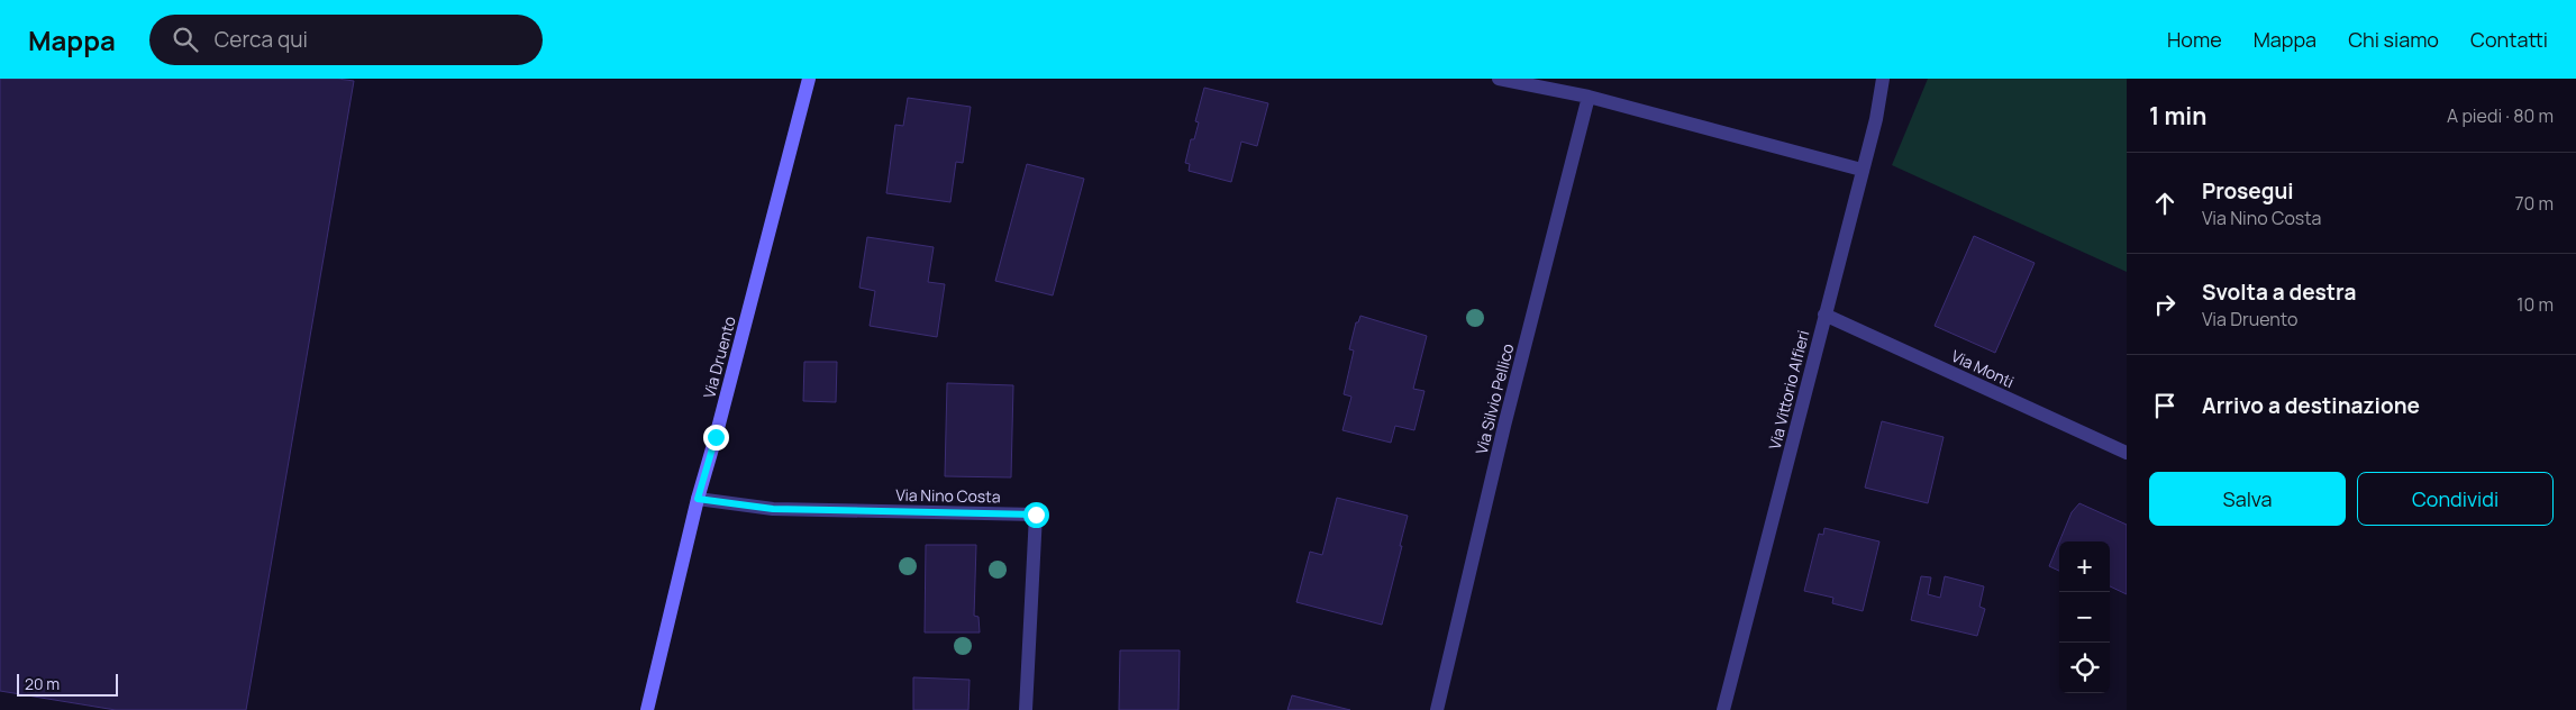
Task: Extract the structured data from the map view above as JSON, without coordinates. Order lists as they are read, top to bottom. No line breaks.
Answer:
{"streets":{"street":["Via Druento","Via Monti","Via Vittorio Alfieri","Via Silvio Pellico","Via Nino Costa"]},"crossings":[["Via Druento","Via Nino Costa"],["Via Monti","Via Vittorio Alfieri"]],"scale_bar":"20 m","page":{"header":"Mappa","search":"Cerca qui","nav":["Home","Mappa","Chi siamo","Contatti"],"heading":["1 min","A piedi · 80 m"],"list":[["Prosegui","Via Nino Costa","70 m"],["Svolta a destra","Via Druento","10 m"],"Arrivo a destinazione"],"buttons":["Salva","Condividi"],"map_buttons":["+","−"],"scale":"20 m"}}
